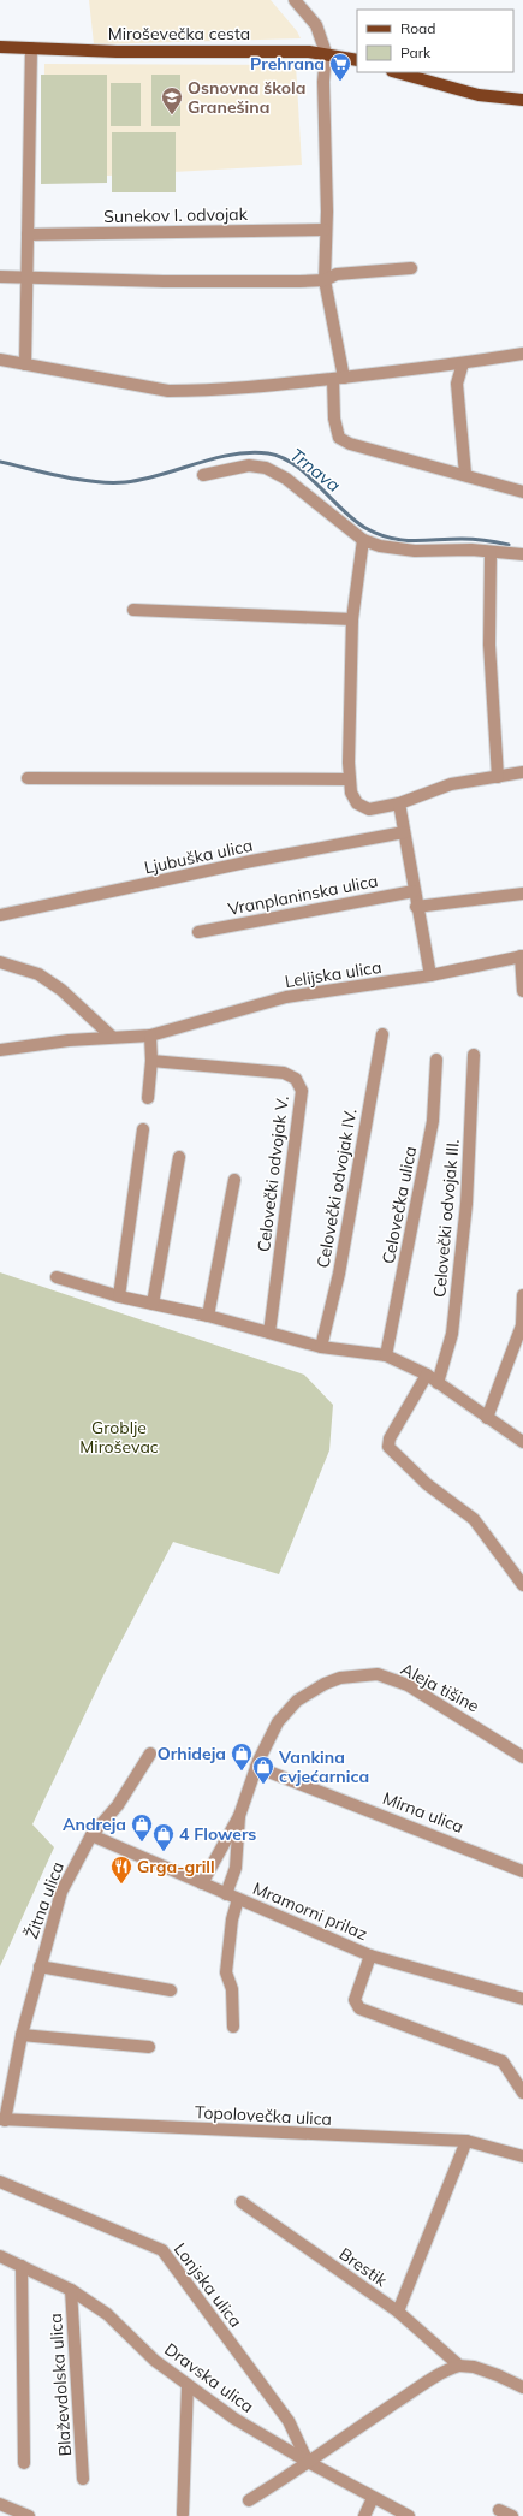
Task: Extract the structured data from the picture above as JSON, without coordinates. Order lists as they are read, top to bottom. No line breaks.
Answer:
{"streets":{"main road":["Miroševečka cesta"],"street":["Sunekov I. odvojak","Ljubuška ulica","Vranplaninska ulica","Lelijska ulica","Celovečki odvojak V.","Celovečki odvojak IV.","Celovečka ulica","Celovečki odvojak III.","Aleja tišine","Mirna ulica","Žitna ulica","Mramorni prilaz","Topolovečka ulica","Brestik","Lonjska ulica","Dravska ulica","Blaževdolska ulica"]},"crossings":[["Aleja tišine","Mirna ulica"],["Aleja tišine","Mramorni prilaz"],["Žitna ulica","Mramorni prilaz"],["Žitna ulica","Topolovečka ulica"],["Lonjska ulica","Dravska ulica"],["Dravska ulica","Blaževdolska ulica"]],"water":["Trnava"],"parks":["Groblje Miroševac"],"places":{"supermarket":["Prehrana"],"school or university":["Osnovna škola Granešina"],"shop":["Orhideja","Vankina cvjećarnica","Andreja","4 Flowers"],"restaurant":["Grga-grill"]},"legend":["Road","Park"]}
